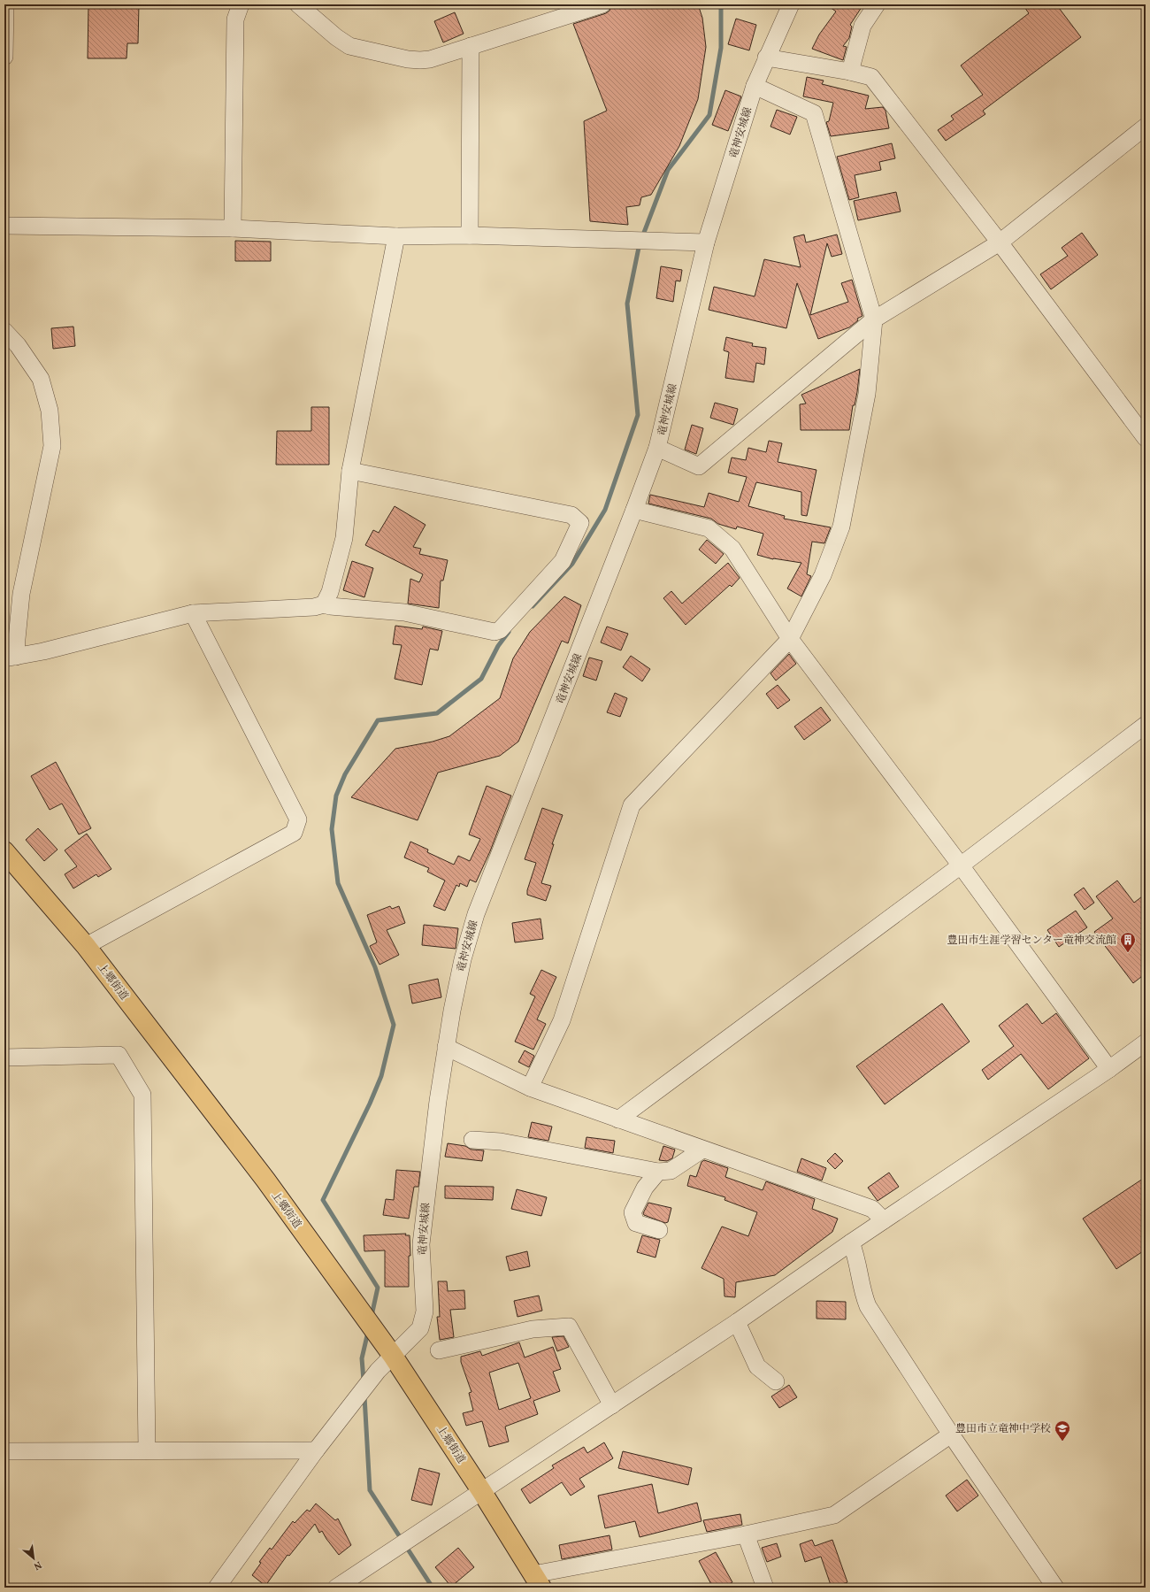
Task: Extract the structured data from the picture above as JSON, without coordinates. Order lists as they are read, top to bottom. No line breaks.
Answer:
{"streets":{"main road":["上郷街道"],"street":["竜神安城線"]},"crossings":[["竜神安城線","上郷街道"]],"places":{"building":["豊田市生涯学習センター竜神交流館"],"school or university":["豊田市立竜神中学校"]},"north":"bottom right"}
